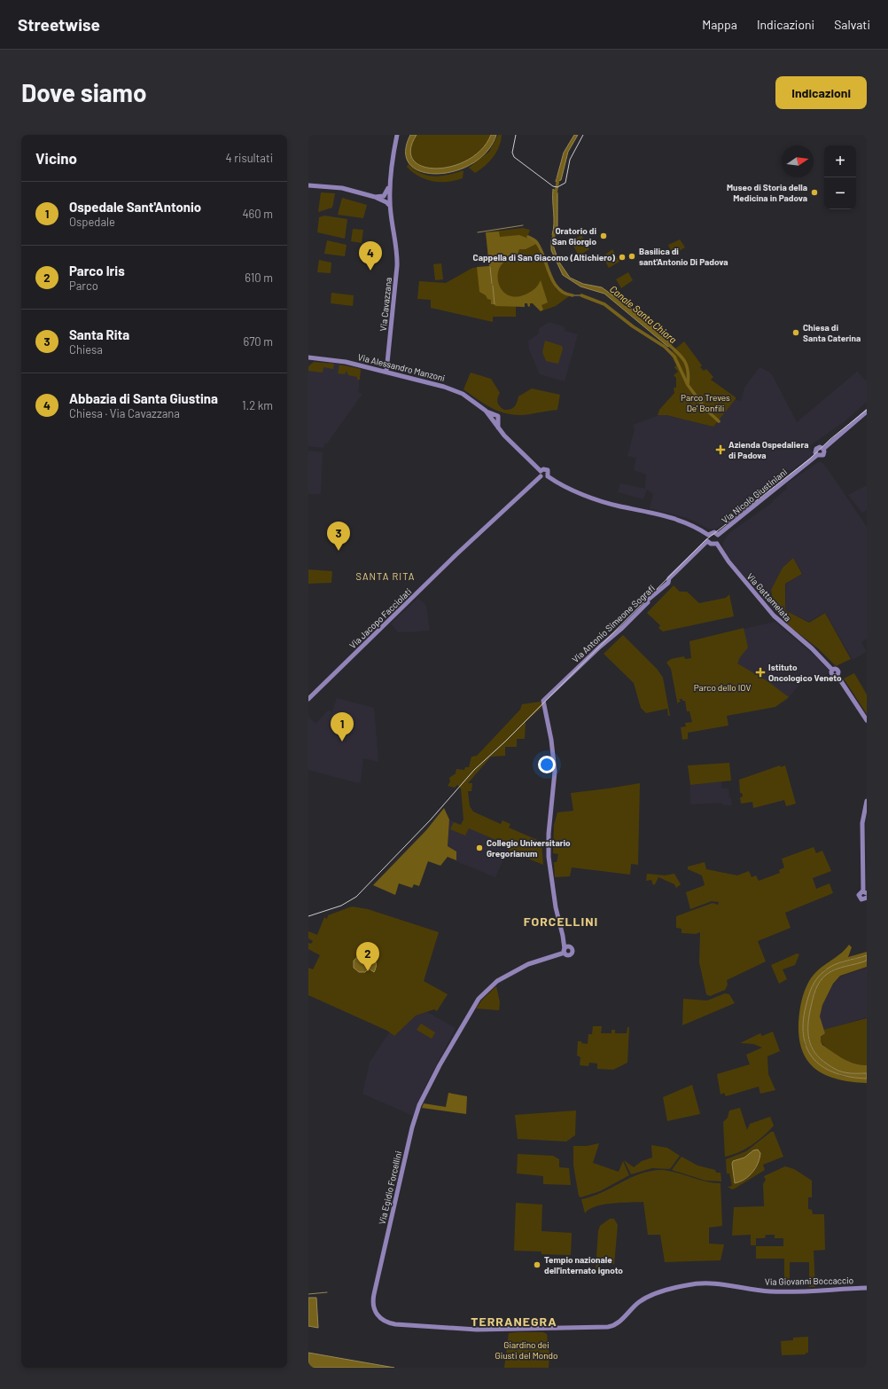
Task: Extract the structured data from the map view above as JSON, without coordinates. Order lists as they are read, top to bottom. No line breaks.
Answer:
{"streets":{"street":["Via Cavazzana","Via Alessandro Manzoni","Via Nicolò Giustiniani","Via Gattamelata","Via Jacopo Facciolati","Via Antonio Simeone Sografi","Via Egidio Forcellini","Via Giovanni Boccaccio"]},"crossings":[["Via Cavazzana","Via Alessandro Manzoni"],["Via Alessandro Manzoni","Via Jacopo Facciolati"],["Via Nicolò Giustiniani","Via Gattamelata"],["Via Nicolò Giustiniani","Via Antonio Simeone Sografi"],["Via Gattamelata","Via Antonio Simeone Sografi"],["Via Egidio Forcellini","Via Giovanni Boccaccio"]],"districts":["SANTA RITA","FORCELLINI","TERRANEGRA"],"water":["Canale Santa Chiara"],"parks":["Parco Treves De' Bonfili","Parco dello IOV","Giardino dei Giusti del Mondo"],"places":{"other":["Museo di Storia della Medicina in Padova","Oratorio di San Giorgio","Basilica di sant'Antonio Di Padova","Cappella di San Giacomo (Altichiero)","Chiesa di Santa Caterina","Collegio Universitario Gregorianum","Tempio nazionale dell'internato ignoto"],"health":["Azienda Ospedaliera di Padova","Istituto Oncologico Veneto"]},"north":"right","page":{"header":"Streetwise","nav":["Mappa","Indicazioni","Salvati"],"buttons":"Indicazioni","title":"Dove siamo","heading":["Vicino","4 risultati"],"map_buttons":["+","−"],"list":[{"mark":"1","name":"Ospedale Sant'Antonio","note":"Ospedale","value":"460 m"},{"mark":"2","name":"Parco Iris","note":"Parco","value":"610 m"},{"mark":"3","name":"Santa Rita","note":"Chiesa","value":"670 m"},{"mark":"4","name":"Abbazia di Santa Giustina","note":"Chiesa · Via Cavazzana","value":"1.2 km"}],"pins":["4","3","1","2"]}}
